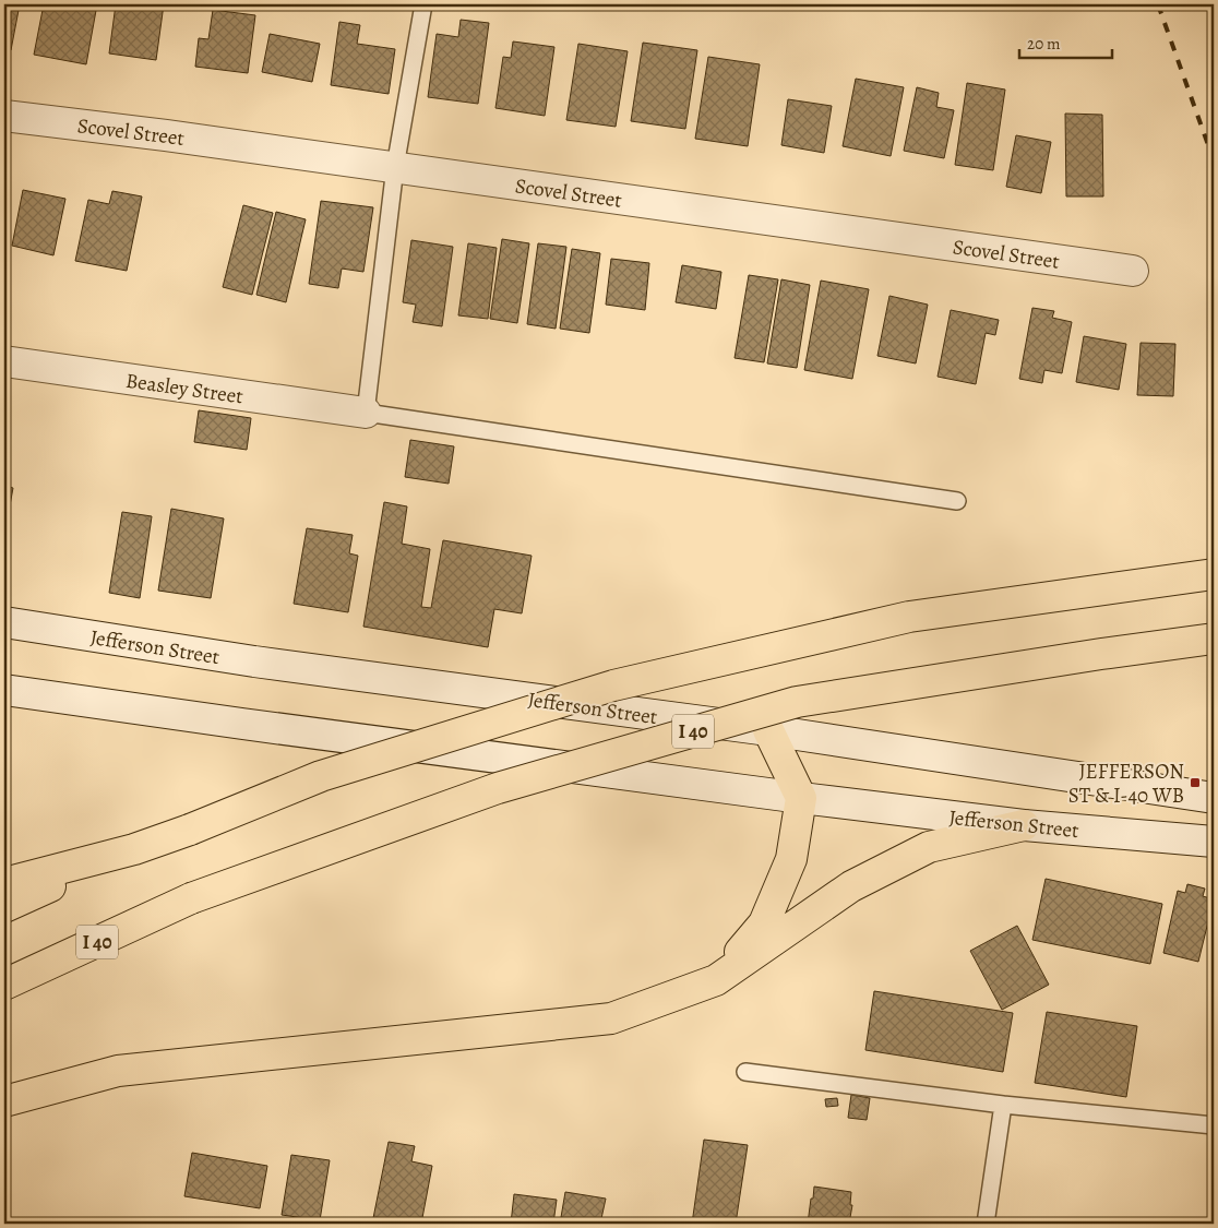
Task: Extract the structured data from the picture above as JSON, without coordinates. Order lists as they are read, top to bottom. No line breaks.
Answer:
{"streets":{"highway":["I 40"],"main road":["Scovel Street","Beasley Street","Jefferson Street"]},"places":{"transit":["JEFFERSON ST & I-40 WB"]},"scale_bar":"20 m"}
